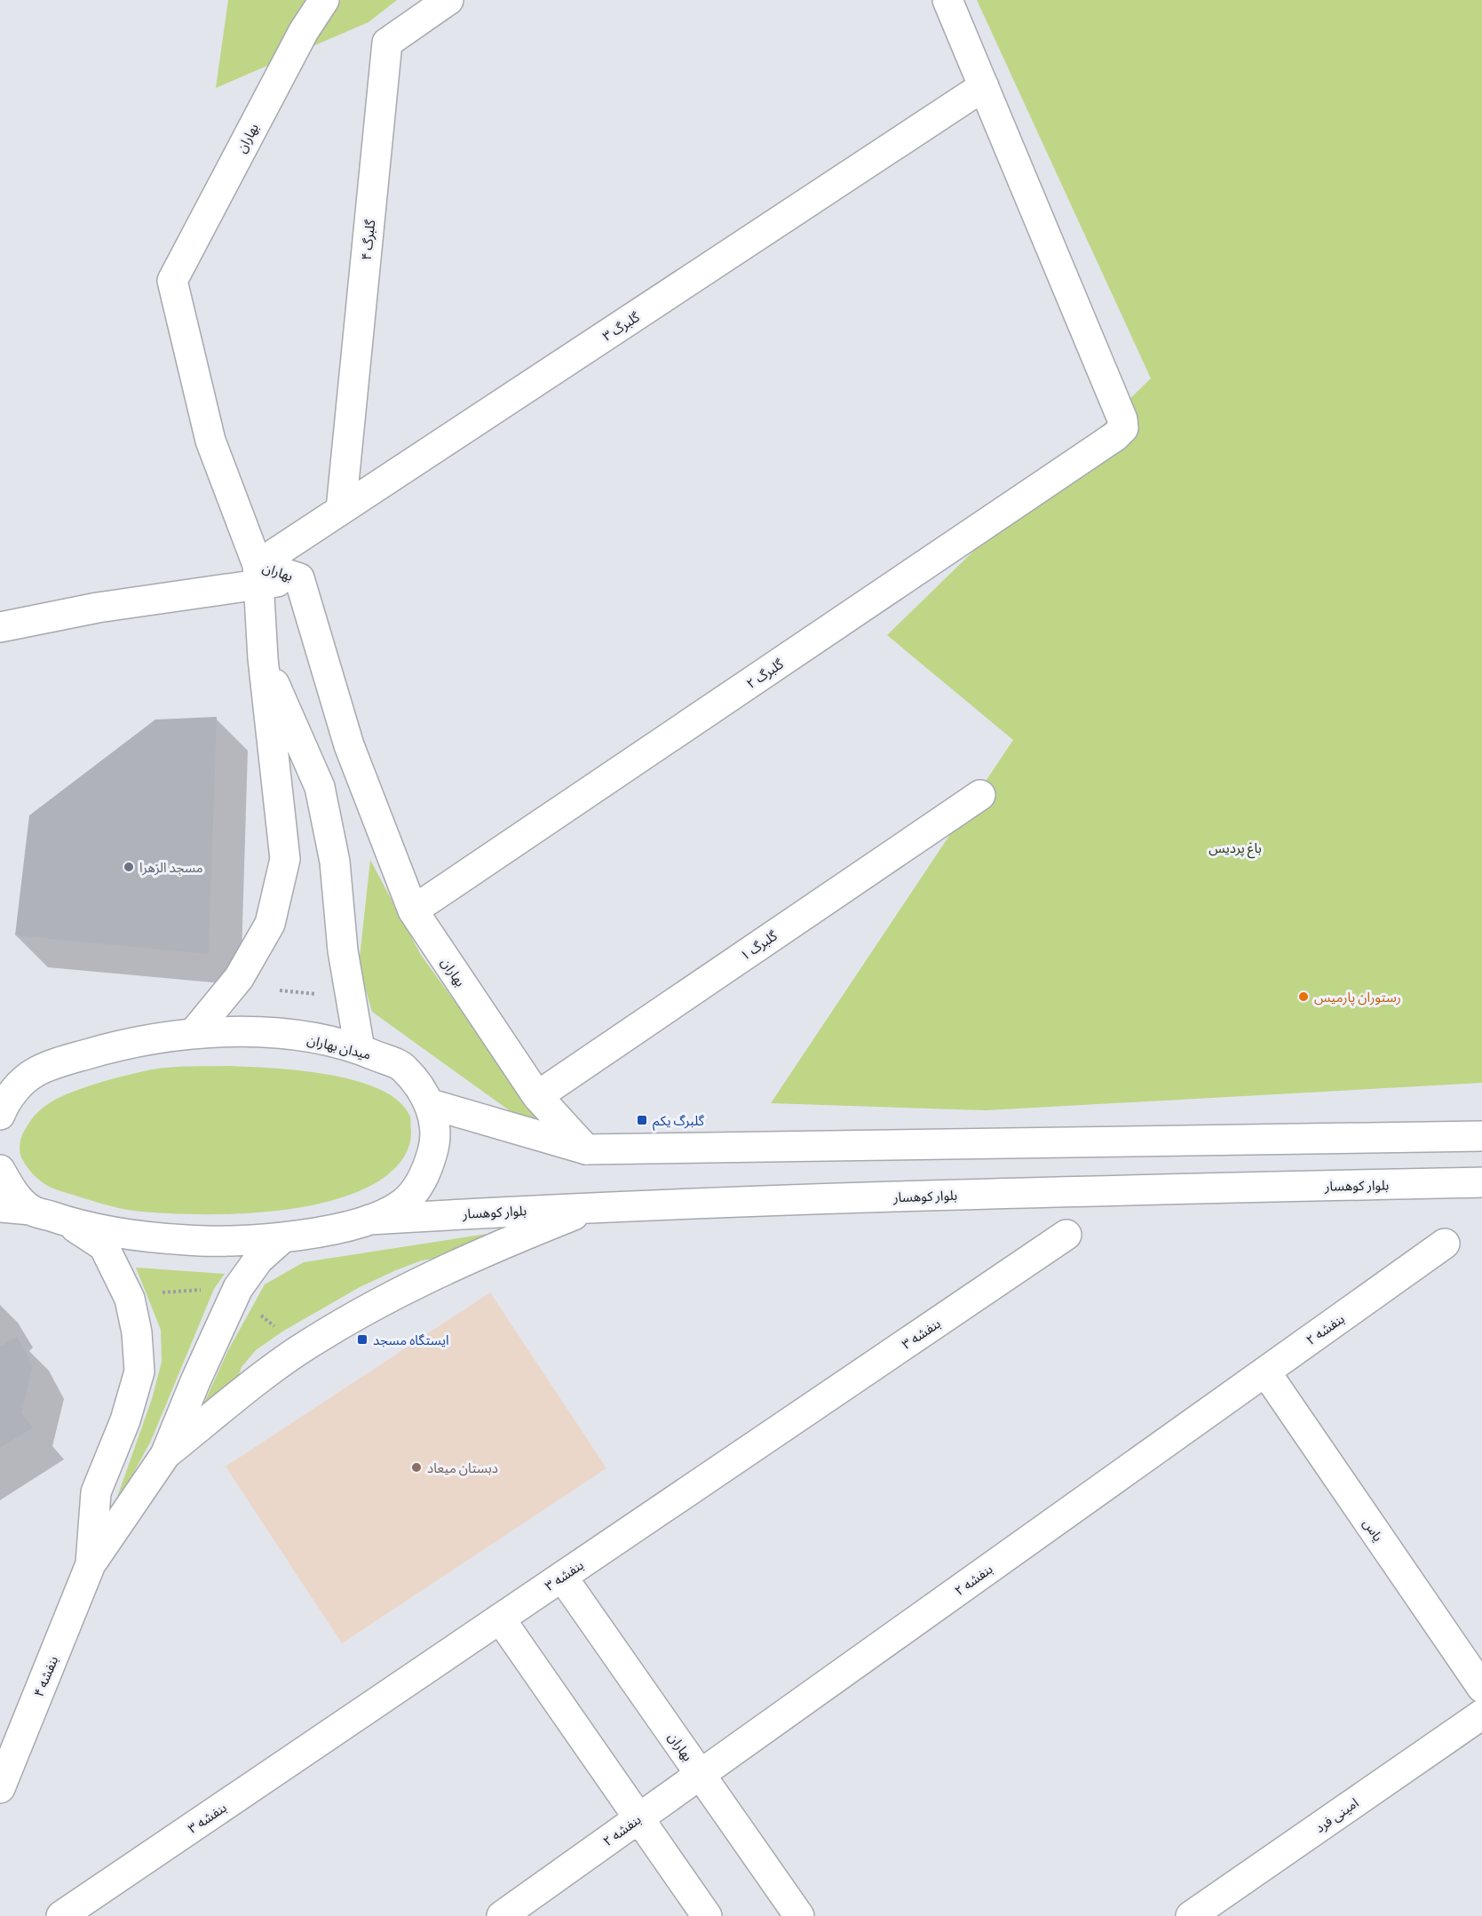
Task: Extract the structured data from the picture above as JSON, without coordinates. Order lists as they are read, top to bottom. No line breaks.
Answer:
{"streets":{"street":["بهاران","گلبرگ ۴","گلبرگ ۳","گلبرگ ۲","گلبرگ ۱","میدان بهاران","بلوار کوهسار","بنفشه ۲","بنفشه ۳","یاس","بنفشه ۴","امینی فرد"]},"crossings":[["بهاران","گلبرگ ۳"],["بهاران","گلبرگ ۲"],["بهاران","گلبرگ ۱"],["بهاران","بنفشه ۲"],["بهاران","بنفشه ۳"],["گلبرگ ۴","گلبرگ ۳"],["گلبرگ ۳","گلبرگ ۲"],["میدان بهاران","بلوار کوهسار"],["بنفشه ۲","یاس"]],"parks":["باغ پردیس"],"places":{"other":["مسجد الزهرا","رستوران پارمیس","دبستان میعاد"],"transit":["گلبرگ یکم","ایستگاه مسجد"]}}
